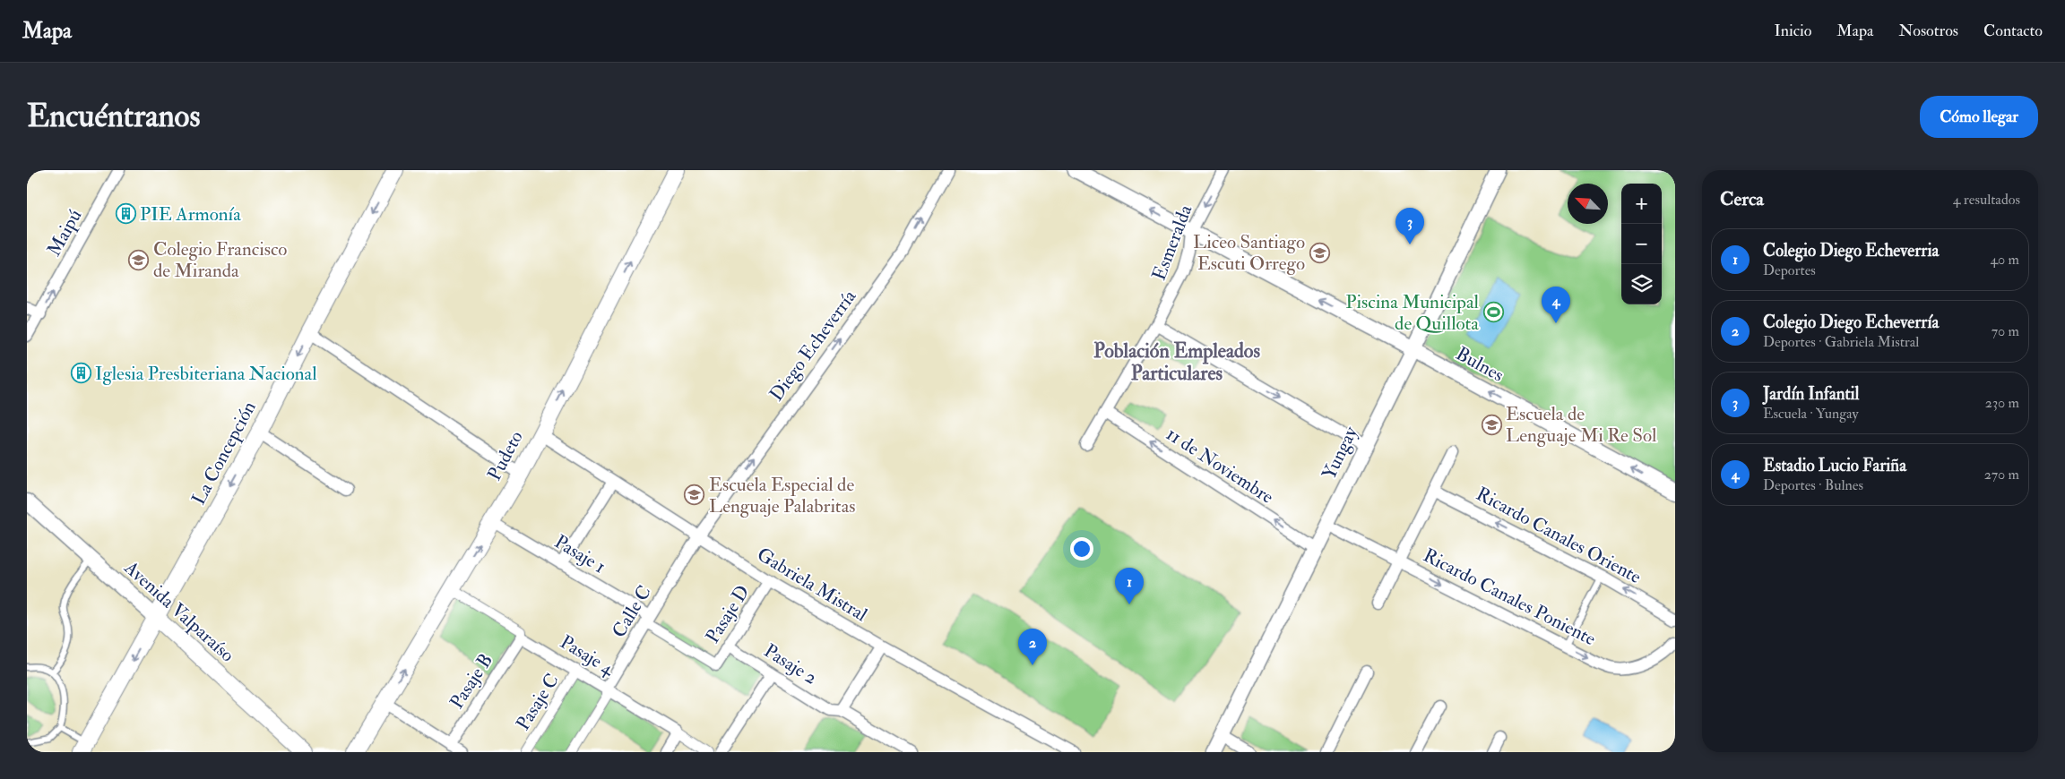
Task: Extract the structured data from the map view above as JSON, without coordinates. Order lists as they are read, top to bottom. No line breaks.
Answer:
{"streets":{"main road":["La Concepción","Pudeto","Avenida Valparaíso"],"street":["Maipú","Esmeralda","Diego Echeverría","Bulnes","Yungay","11 de Noviembre","Ricardo Canales Oriente","Pasaje 1","Gabriela Mistral","Ricardo Canales Poniente","Calle C","Pasaje D","Pasaje 4","Pasaje 2","Pasaje B","Pasaje C"]},"crossings":[["Esmeralda","Bulnes"],["Esmeralda","11 de Noviembre"],["Diego Echeverría","Gabriela Mistral"],["Diego Echeverría","Calle C"],["Bulnes","Yungay"],["La Concepción","Avenida Valparaíso"],["Yungay","11 de Noviembre"],["Yungay","Ricardo Canales Poniente"],["Pudeto","Pasaje 1"],["Pudeto","Gabriela Mistral"],["Pudeto","Pasaje 4"],["Pasaje 1","Calle C"],["Pasaje 1","Pasaje D"],["Gabriela Mistral","Calle C"],["Gabriela Mistral","Pasaje D"],["Calle C","Pasaje 4"],["Pasaje D","Pasaje 2"],["Pasaje 4","Pasaje B"],["Pasaje 4","Pasaje C"]],"one_way":["Maipú","Diego Echeverría","La Concepción","Pudeto","11 de Noviembre","Ricardo Canales Oriente","Ricardo Canales Poniente"],"districts":["Población Empleados Particulares"],"places":{"building":["PIE Armonía","Iglesia Presbiteriana Nacional"],"school or university":["Liceo Santiago Escuti Orrego","Colegio Francisco de Miranda","Escuela de Lenguaje Mi Re Sol","Escuela Especial de Lenguaje Palabritas"],"sports":["Piscina Municipal de Quillota"]},"north":"top left","page":{"header":"Mapa","nav":["Inicio","Mapa","Nosotros","Contacto"],"buttons":"Cómo llegar","title":"Encuéntranos","heading":["Cerca","4 resultados"],"map_buttons":["+","−"],"pins":["3","4","1","2"],"list":[{"mark":"1","name":"Colegio Diego Echeverria","note":"Deportes","value":"40 m"},{"mark":"2","name":"Colegio Diego Echeverría","note":"Deportes · Gabriela Mistral","value":"70 m"},{"mark":"3","name":"Jardín Infantil","note":"Escuela · Yungay","value":"230 m"},{"mark":"4","name":"Estadio Lucio Fariña","note":"Deportes · Bulnes","value":"270 m"}]}}
